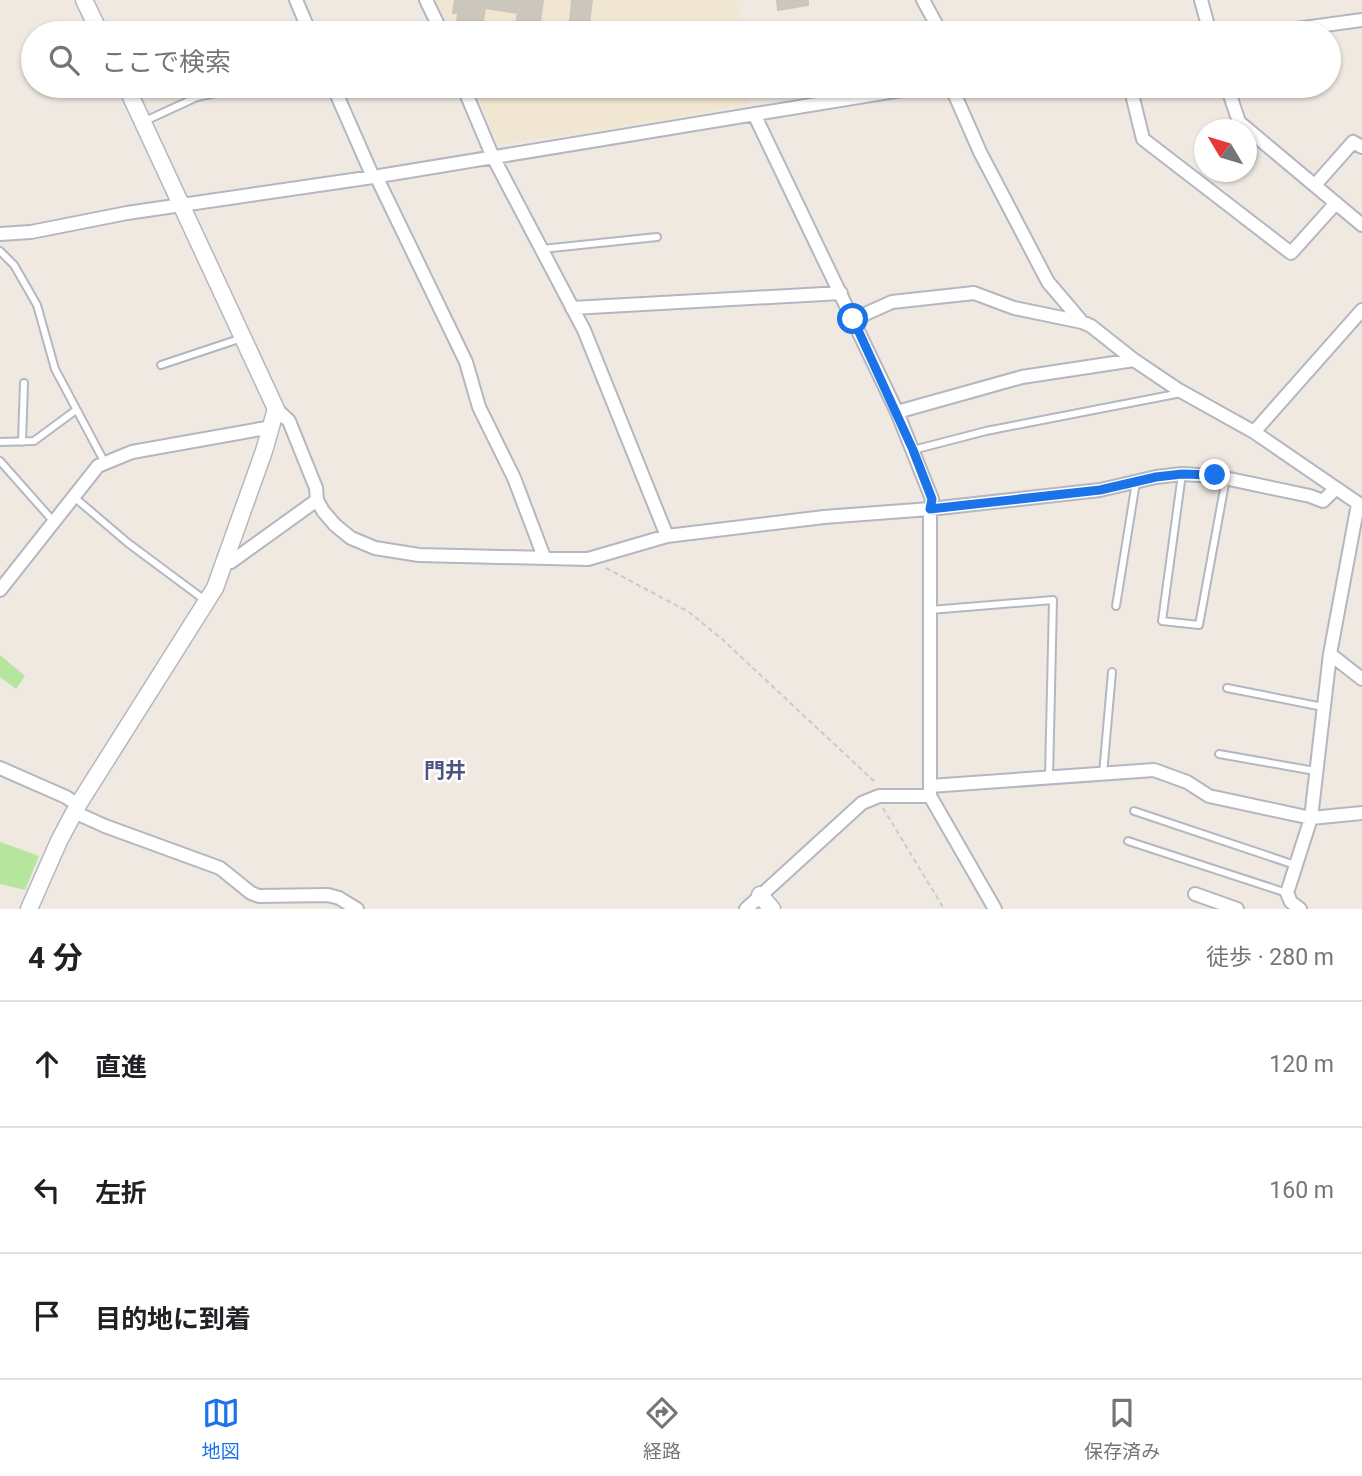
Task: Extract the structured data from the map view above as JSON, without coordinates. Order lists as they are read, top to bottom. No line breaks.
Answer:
{"districts":["門井"],"north":"top left","page":{"search":"ここで検索","heading":["4 分","徒歩 · 280 m"],"list":[["直進","120 m"],["左折","160 m"],"目的地に到着"],"nav":["地図","経路","保存済み"]}}
